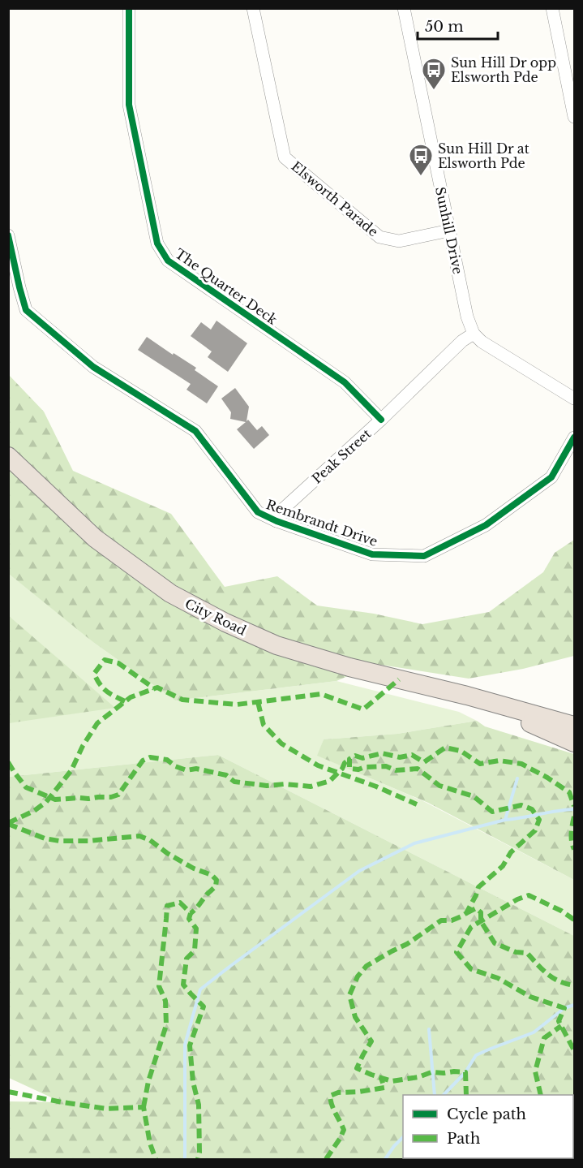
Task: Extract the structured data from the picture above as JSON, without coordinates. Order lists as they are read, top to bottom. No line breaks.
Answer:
{"streets":{"highway":["City Road"],"street":["Elsworth Parade","Sunhill Drive","The Quarter Deck","Peak Street","Rembrandt Drive"]},"crossings":[["Elsworth Parade","Sunhill Drive"],["Sunhill Drive","Peak Street"],["The Quarter Deck","Peak Street"],["Peak Street","Rembrandt Drive"]],"places":{"bus stop":["Sun Hill Dr opp Elsworth Pde","Sun Hill Dr at Elsworth Pde"]},"legend":["Cycle path","Path"],"scale_bar":"50 m"}
